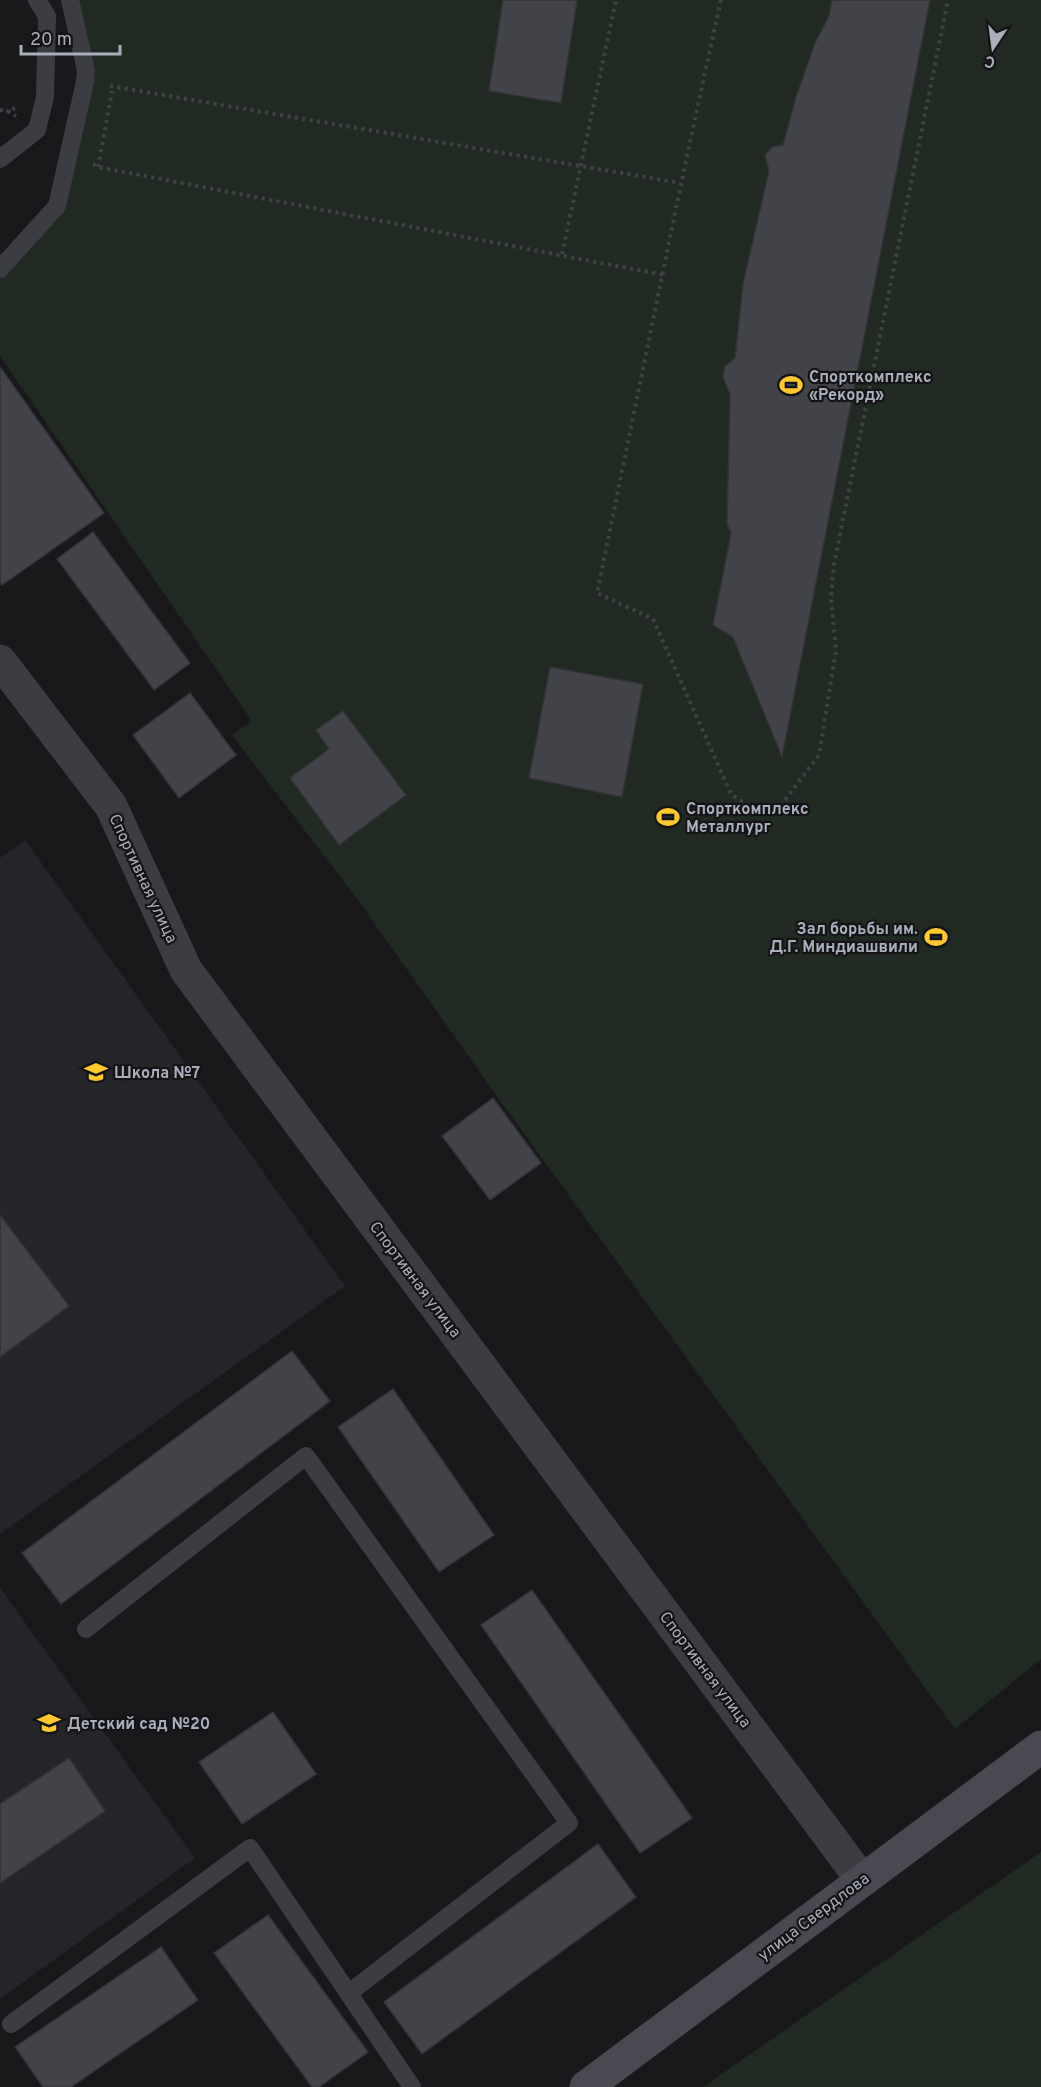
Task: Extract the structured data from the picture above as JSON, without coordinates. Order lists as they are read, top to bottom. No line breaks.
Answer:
{"streets":{"main road":["улица Свердлова"],"street":["Спортивная улица"]},"crossings":[["Спортивная улица","улица Свердлова"]],"places":{"sports":["Спорткомплекс «Рекорд»","Спорткомплекс Металлург","Зал борьбы им. Д.Г. Миндиашвили"],"school or university":["Школа №7","Детский сад №20"]},"scale_bar":"20 m","north":"bottom"}
